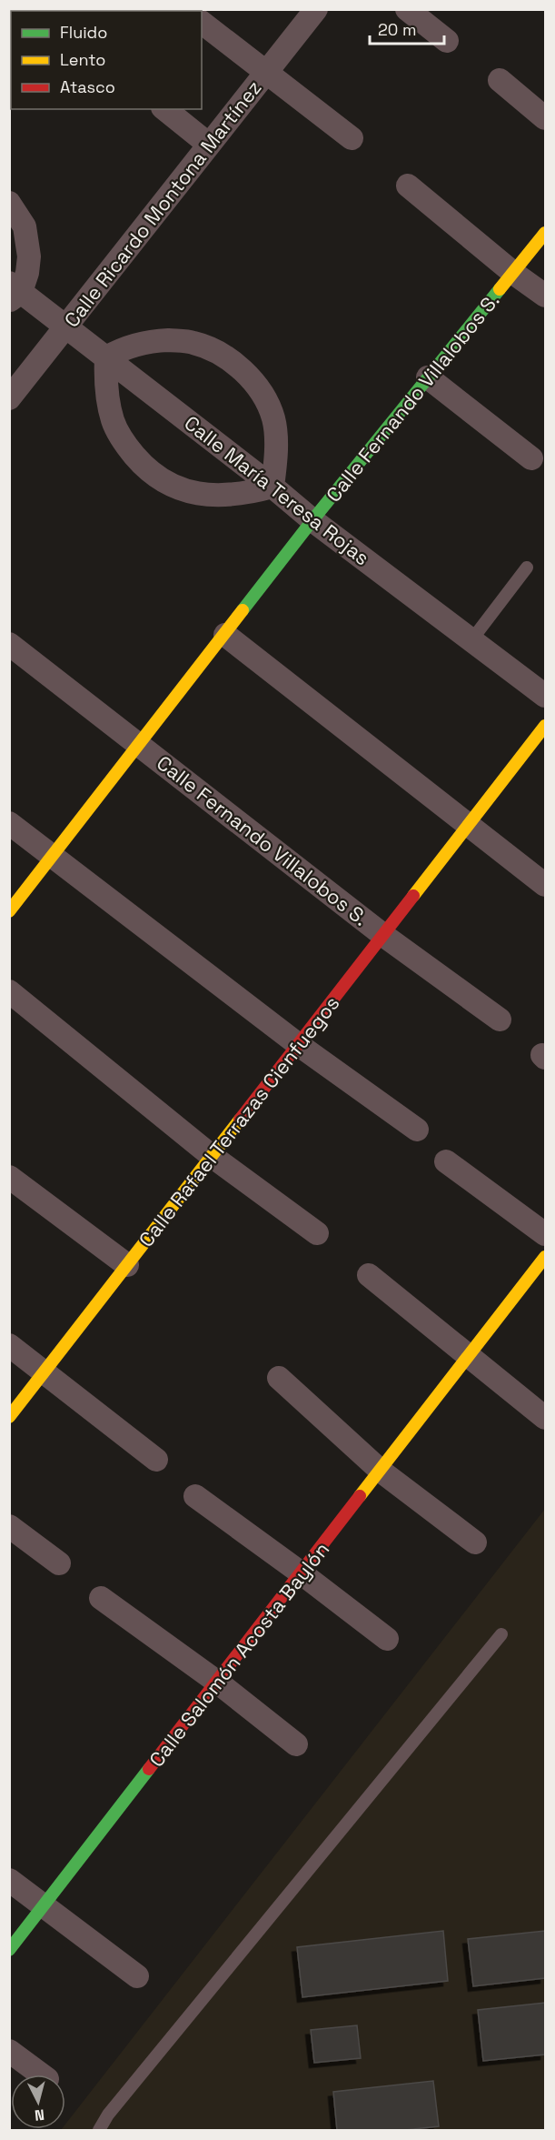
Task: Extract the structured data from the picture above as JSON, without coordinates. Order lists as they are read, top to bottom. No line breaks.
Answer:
{"streets":{"street":["Calle Ricardo Montona Martínez","Calle Fernando Villalobos S.","Calle María Teresa Rojas","Calle Rafael Terrazas Cienfuegos","Calle Salomón Acosta Baylón"]},"crossings":[["Calle Ricardo Montona Martínez","Calle María Teresa Rojas"],["Calle Fernando Villalobos S.","Calle María Teresa Rojas"],["Calle Fernando Villalobos S.","Calle Rafael Terrazas Cienfuegos"]],"legend":["Fluido","Lento","Atasco"],"scale_bar":"20 m","north":"bottom"}
